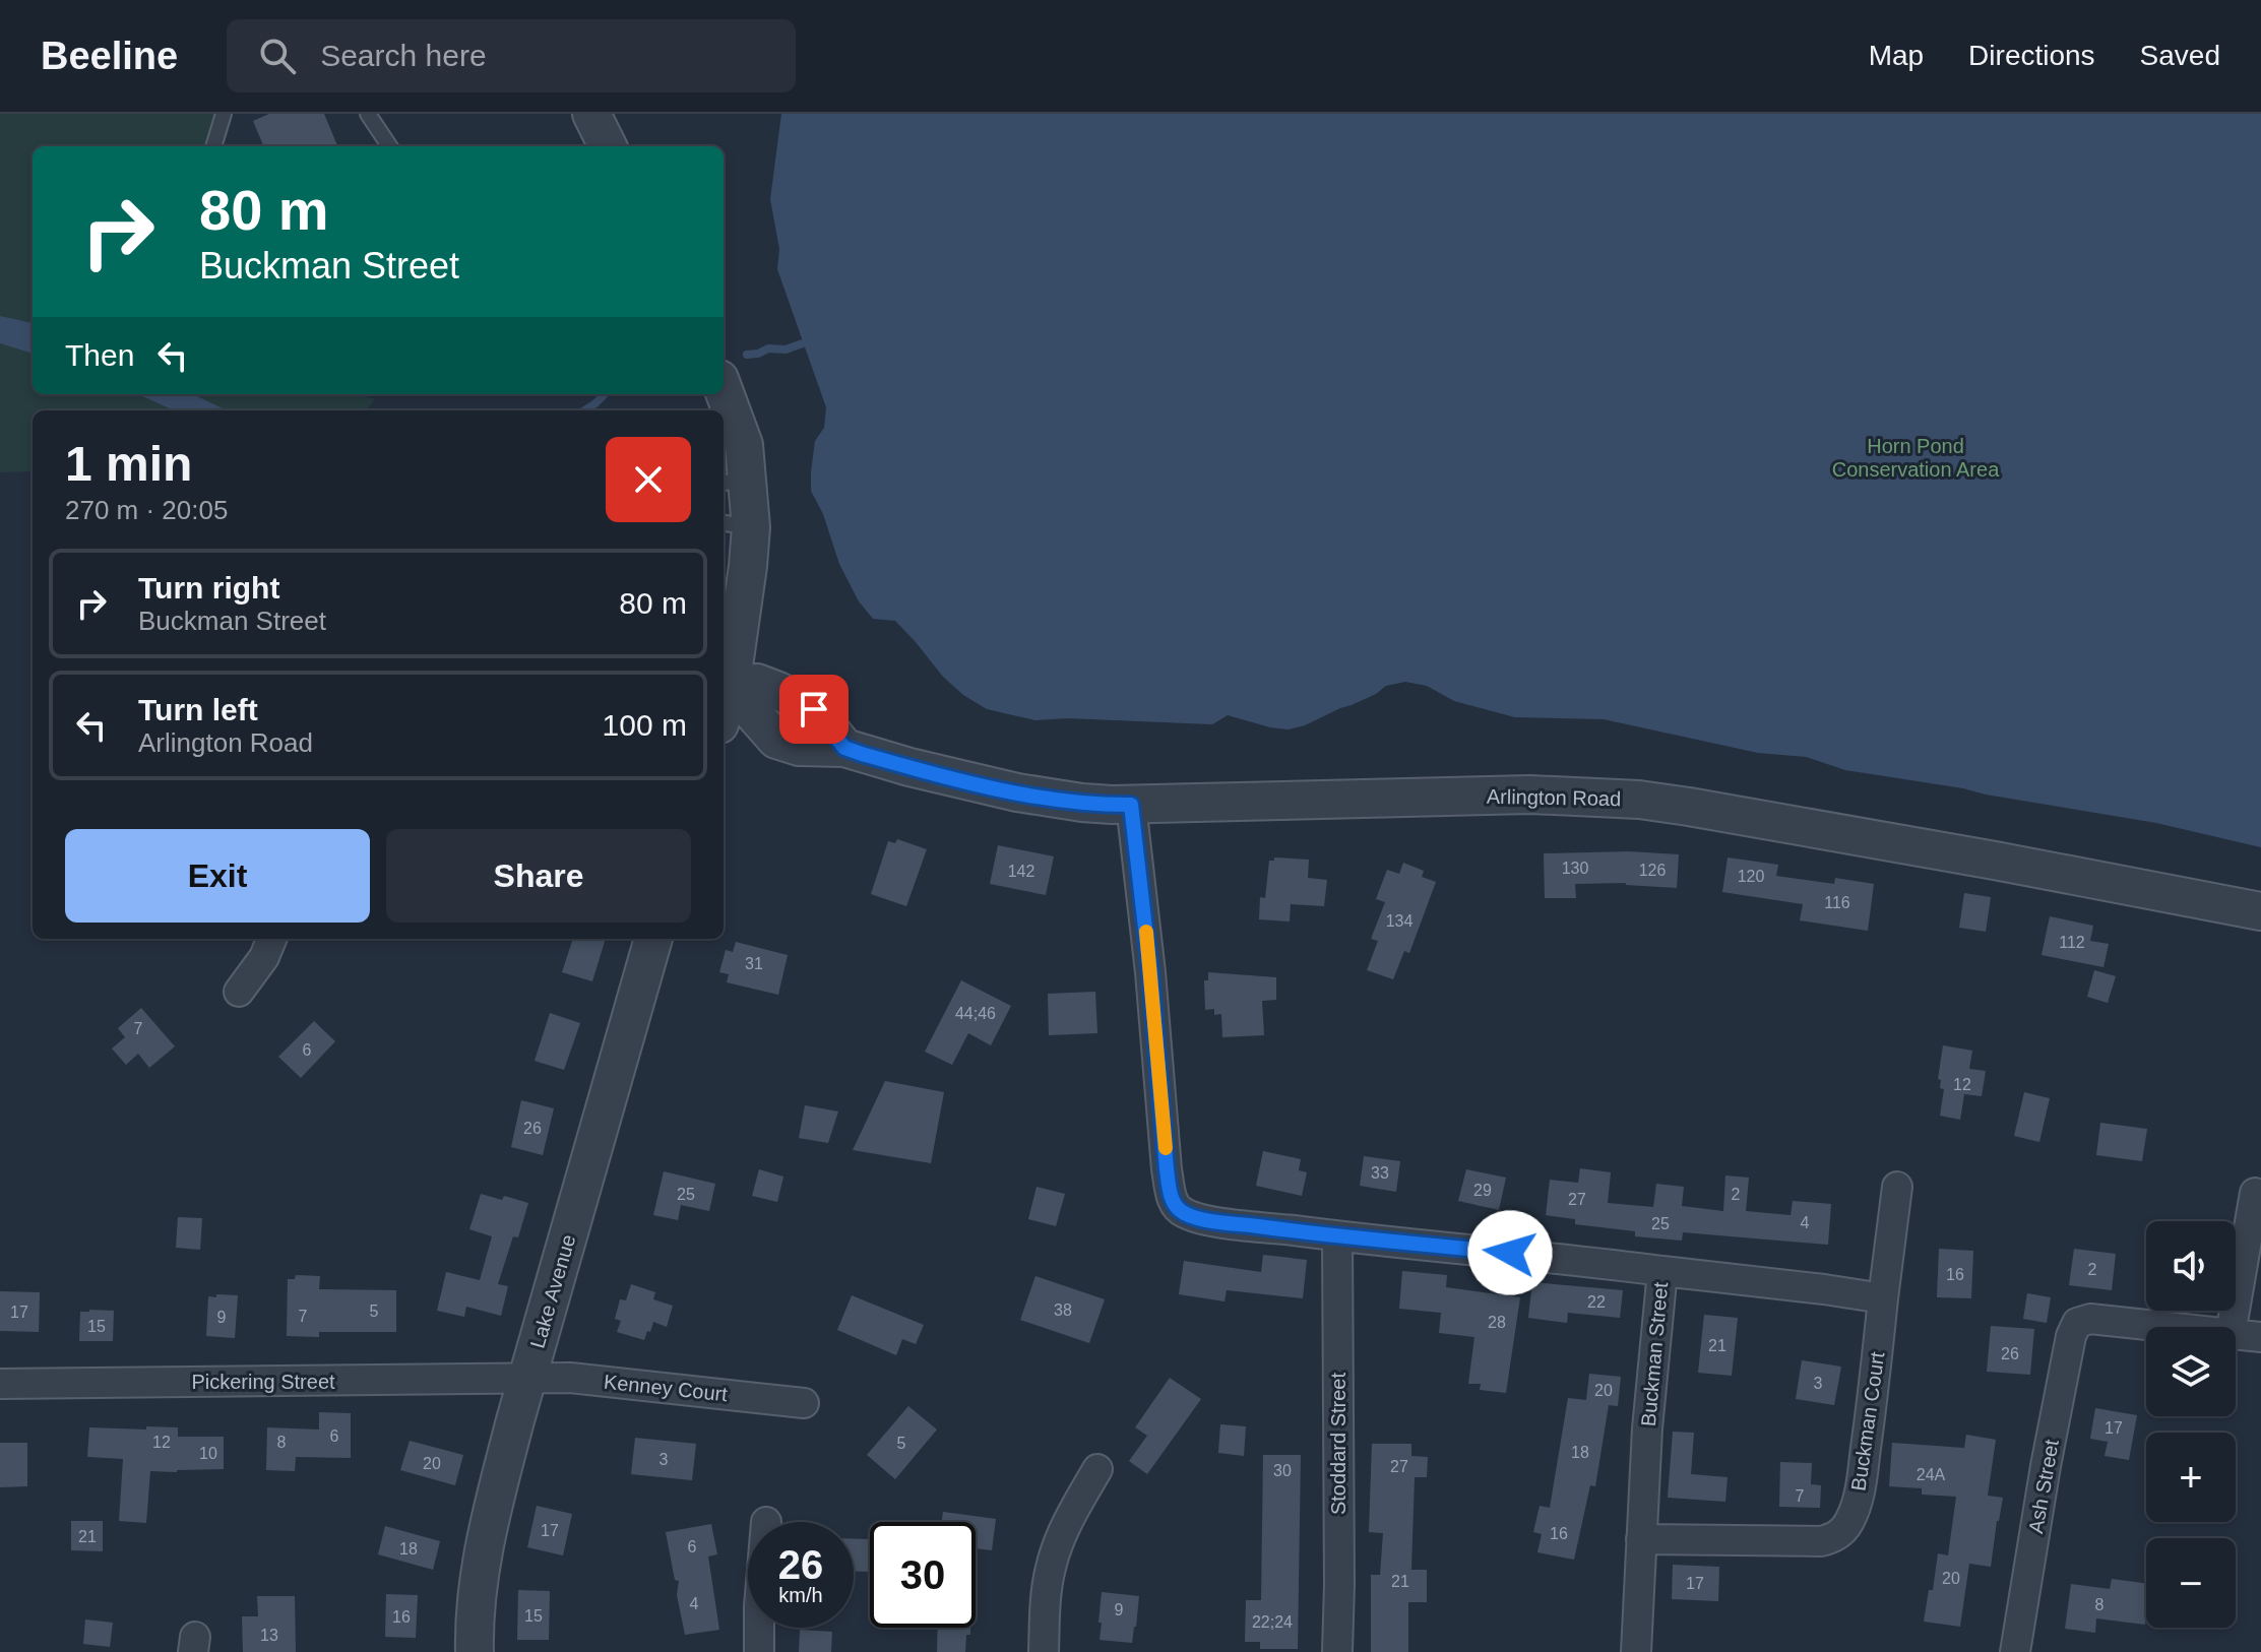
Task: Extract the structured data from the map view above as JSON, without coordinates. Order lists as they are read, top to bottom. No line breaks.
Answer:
{"streets":{"street":["Arlington Road","Lake Avenue","Buckman Street","Pickering Street","Kenney Court","Buckman Court","Stoddard Street","Ash Street"]},"crossings":[["Arlington Road","Buckman Street"],["Lake Avenue","Pickering Street"],["Lake Avenue","Kenney Court"],["Buckman Street","Buckman Court"],["Buckman Street","Stoddard Street"],["Pickering Street","Kenney Court"]],"parks":["Horn Pond Conservation Area"],"house_numbers":["130","126","142","120","116","134","112","31","44;46","7","6","12","26","33","29","25","2","27","4","25","2","16","22","38","5","17","7","9","28","15","21","26","3","20","17","6","12","8","5","18","10","3","20","27","30","24A","7","17","16","21","6","18","20","21","17","4","8","9","15","16","22;24","13"],"page":{"header":"Beeline","search":"Search here","nav":["Map","Directions","Saved"],"turn":["80 m","Buckman Street"],"then":"Then","heading":["1 min","270 m · 20:05"],"list":[{"name":"Turn right","note":"Buckman Street","value":"80 m"},{"name":"Turn left","note":"Arlington Road","value":"100 m"}],"buttons":["Exit","Share"],"map_buttons":["+","−"],"speed":"26 km/h","limit":"30"}}
